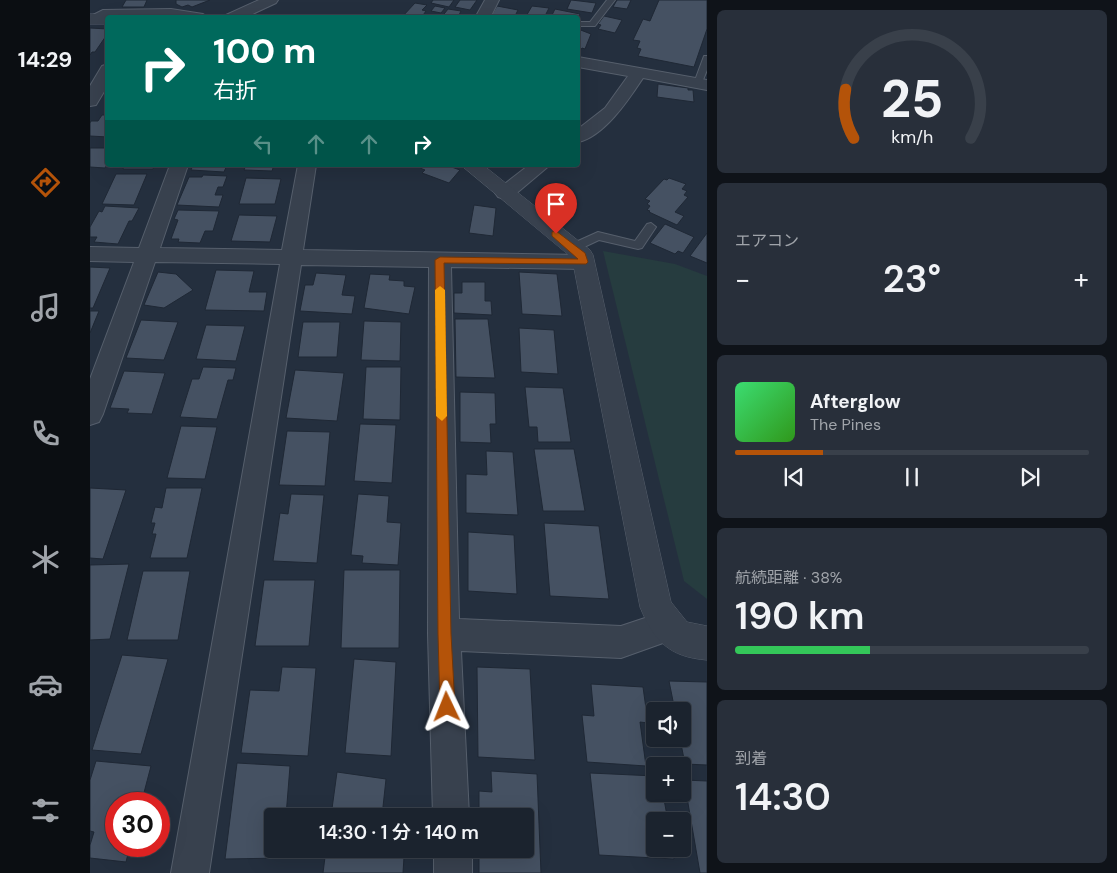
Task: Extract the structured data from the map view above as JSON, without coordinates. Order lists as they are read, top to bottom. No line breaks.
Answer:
{"page":{"tabs":"14:29","turn":["100 m","右折"],"tile":["エアコン",["航続距離 · 38%","190 km"],["到着","14:30"]],"heat":["−","23°","+"],"song":["Afterglow","The Pines"],"map_buttons":["+","−"],"limit":"30","trip":"14:30 · 1 分 · 140 m","gauge":["25","km/h"]}}
